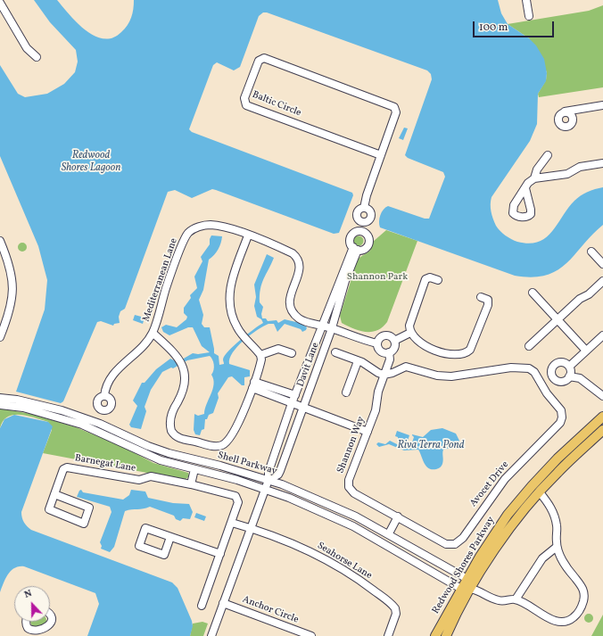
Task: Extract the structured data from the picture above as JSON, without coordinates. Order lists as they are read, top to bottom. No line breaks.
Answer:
{"streets":{"main road":["Redwood Shores Parkway"],"street":["Baltic Circle","Mediterranean Lane","Davit Lane","Shannon Way","Barnegat Lane","Shell Parkway","Avocet Drive","Seahorse Lane","Anchor Circle"]},"crossings":[["Mediterranean Lane","Davit Lane"],["Davit Lane","Shell Parkway"],["Davit Lane","Seahorse Lane"],["Davit Lane","Anchor Circle"],["Shannon Way","Avocet Drive"],["Shell Parkway","Redwood Shores Parkway"]],"water":["Redwood Shores Lagoon","Riva Terra Pond"],"parks":["Shannon Park"],"scale_bar":"100 m","north":"top"}
